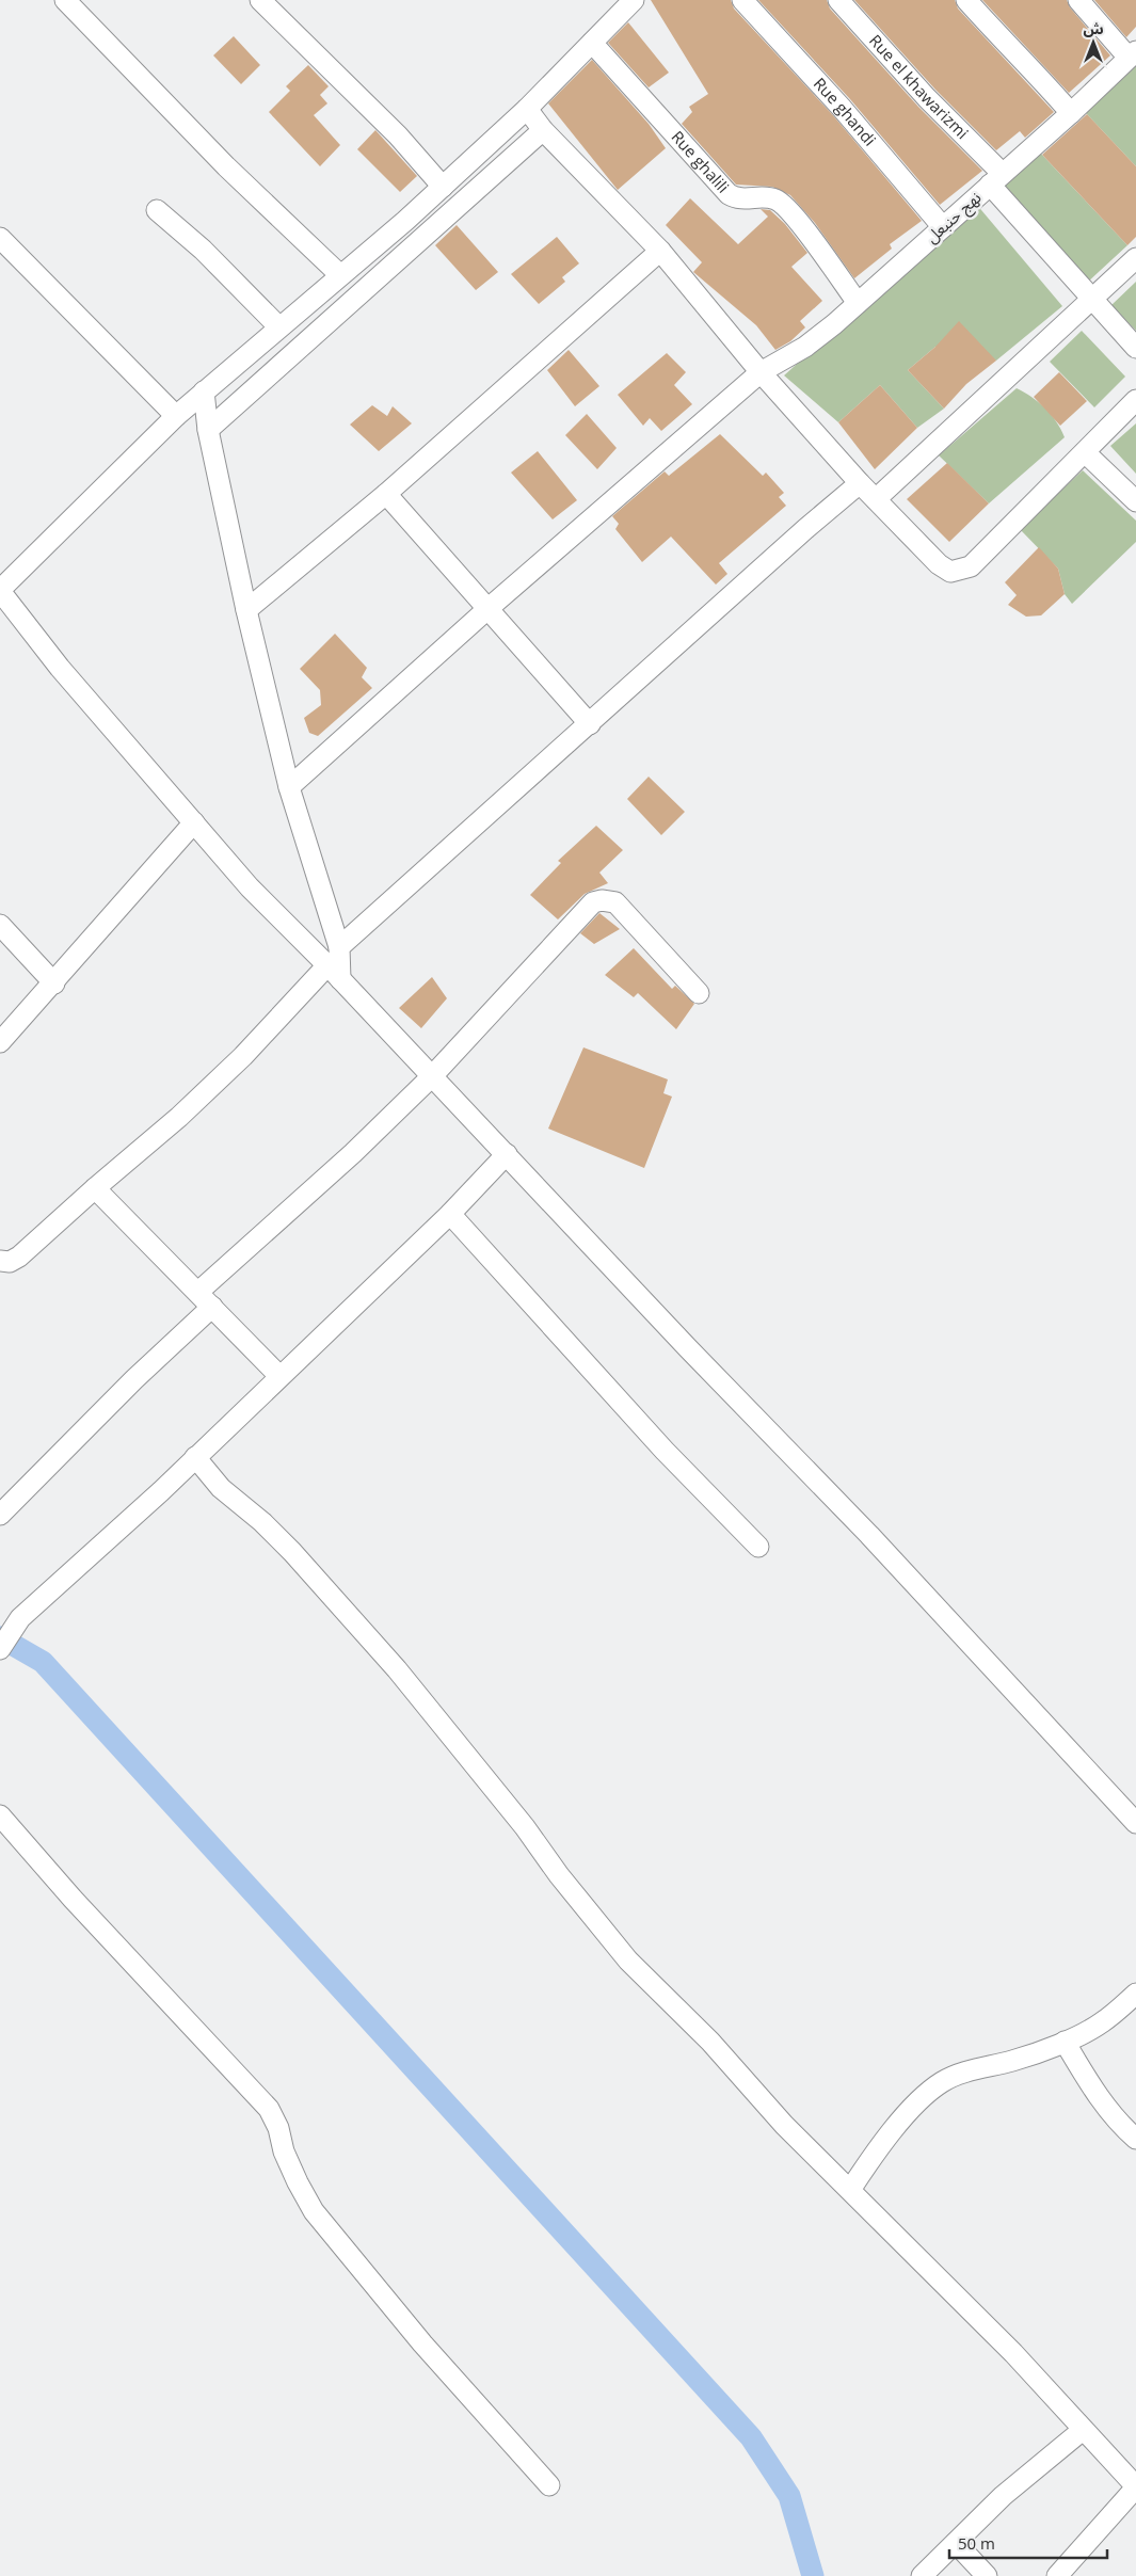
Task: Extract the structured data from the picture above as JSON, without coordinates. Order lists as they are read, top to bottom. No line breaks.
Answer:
{"streets":{"street":["Rue el khawarizmi","Rue ghandi","Rue ghalili","نهج حنبعل"]},"crossings":[["Rue el khawarizmi","نهج حنبعل"],["Rue ghandi","نهج حنبعل"],["Rue ghalili","نهج حنبعل"]],"scale_bar":"50 m","north":"top"}
